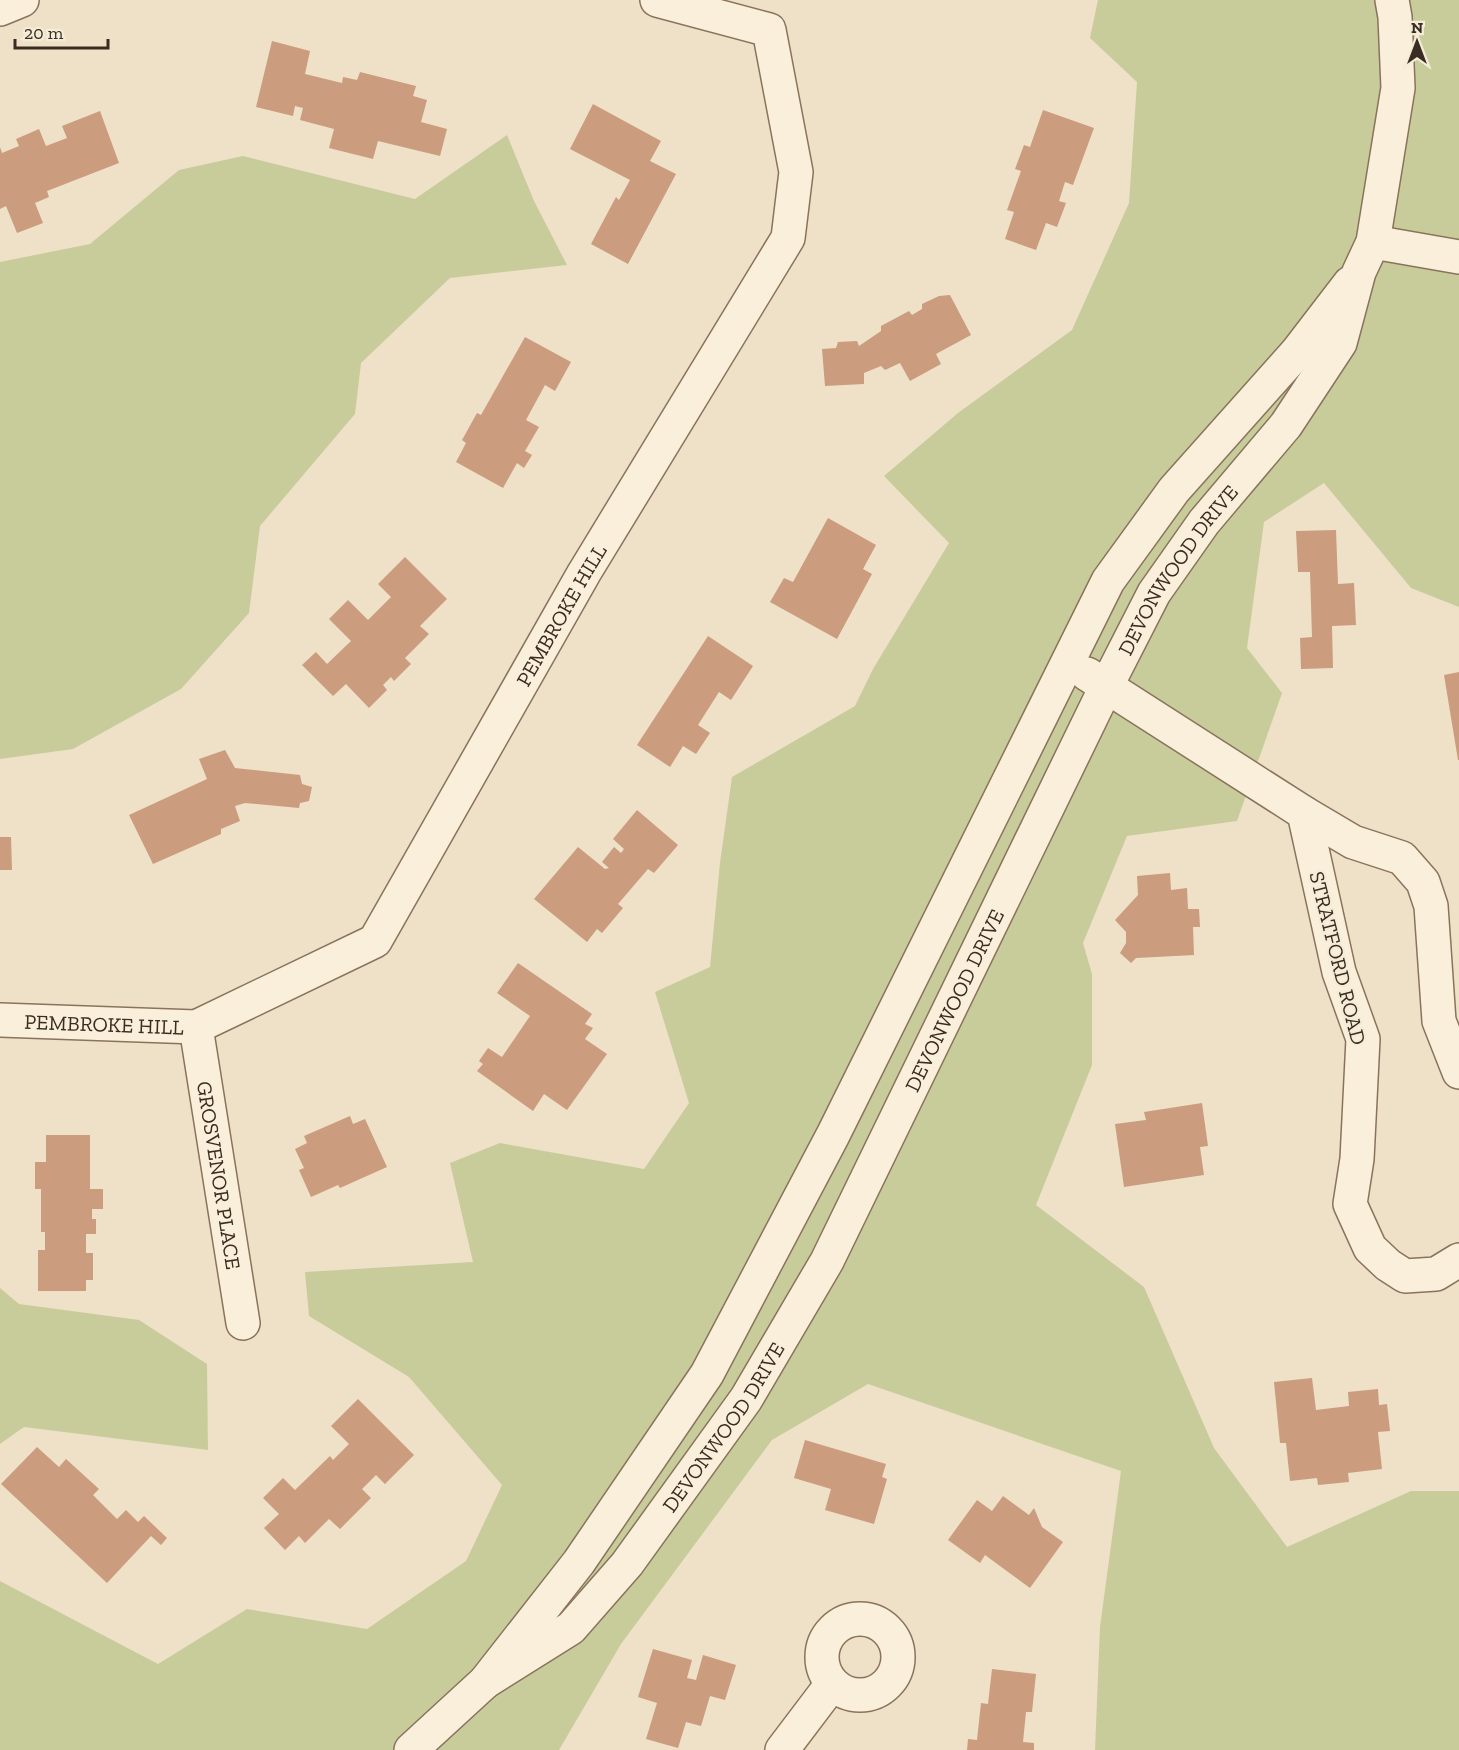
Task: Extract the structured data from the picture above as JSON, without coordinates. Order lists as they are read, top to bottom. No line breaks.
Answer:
{"streets":{"street":["DEVONWOOD DRIVE","PEMBROKE HILL","STRATFORD ROAD","GROSVENOR PLACE"]},"crossings":[["PEMBROKE HILL","GROSVENOR PLACE"]],"scale_bar":"20 m","north":"top"}
